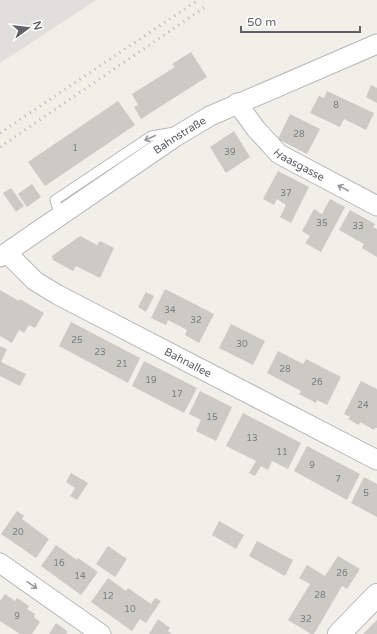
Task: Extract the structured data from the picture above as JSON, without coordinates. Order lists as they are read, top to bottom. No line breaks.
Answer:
{"streets":{"street":["Bahnstraße","Haasgasse","Bahnallee"]},"crossings":[["Bahnstraße","Haasgasse"],["Bahnstraße","Bahnallee"]],"one_way":["Haasgasse"],"house_numbers":["8","28","1","39","37","35","33","34","32","25","30","23","21","28","19","26","17","24","15","13","11","9","7","5","20","16","26","14","28","12","10","9","32"],"scale_bar":"50 m","north":"right"}
